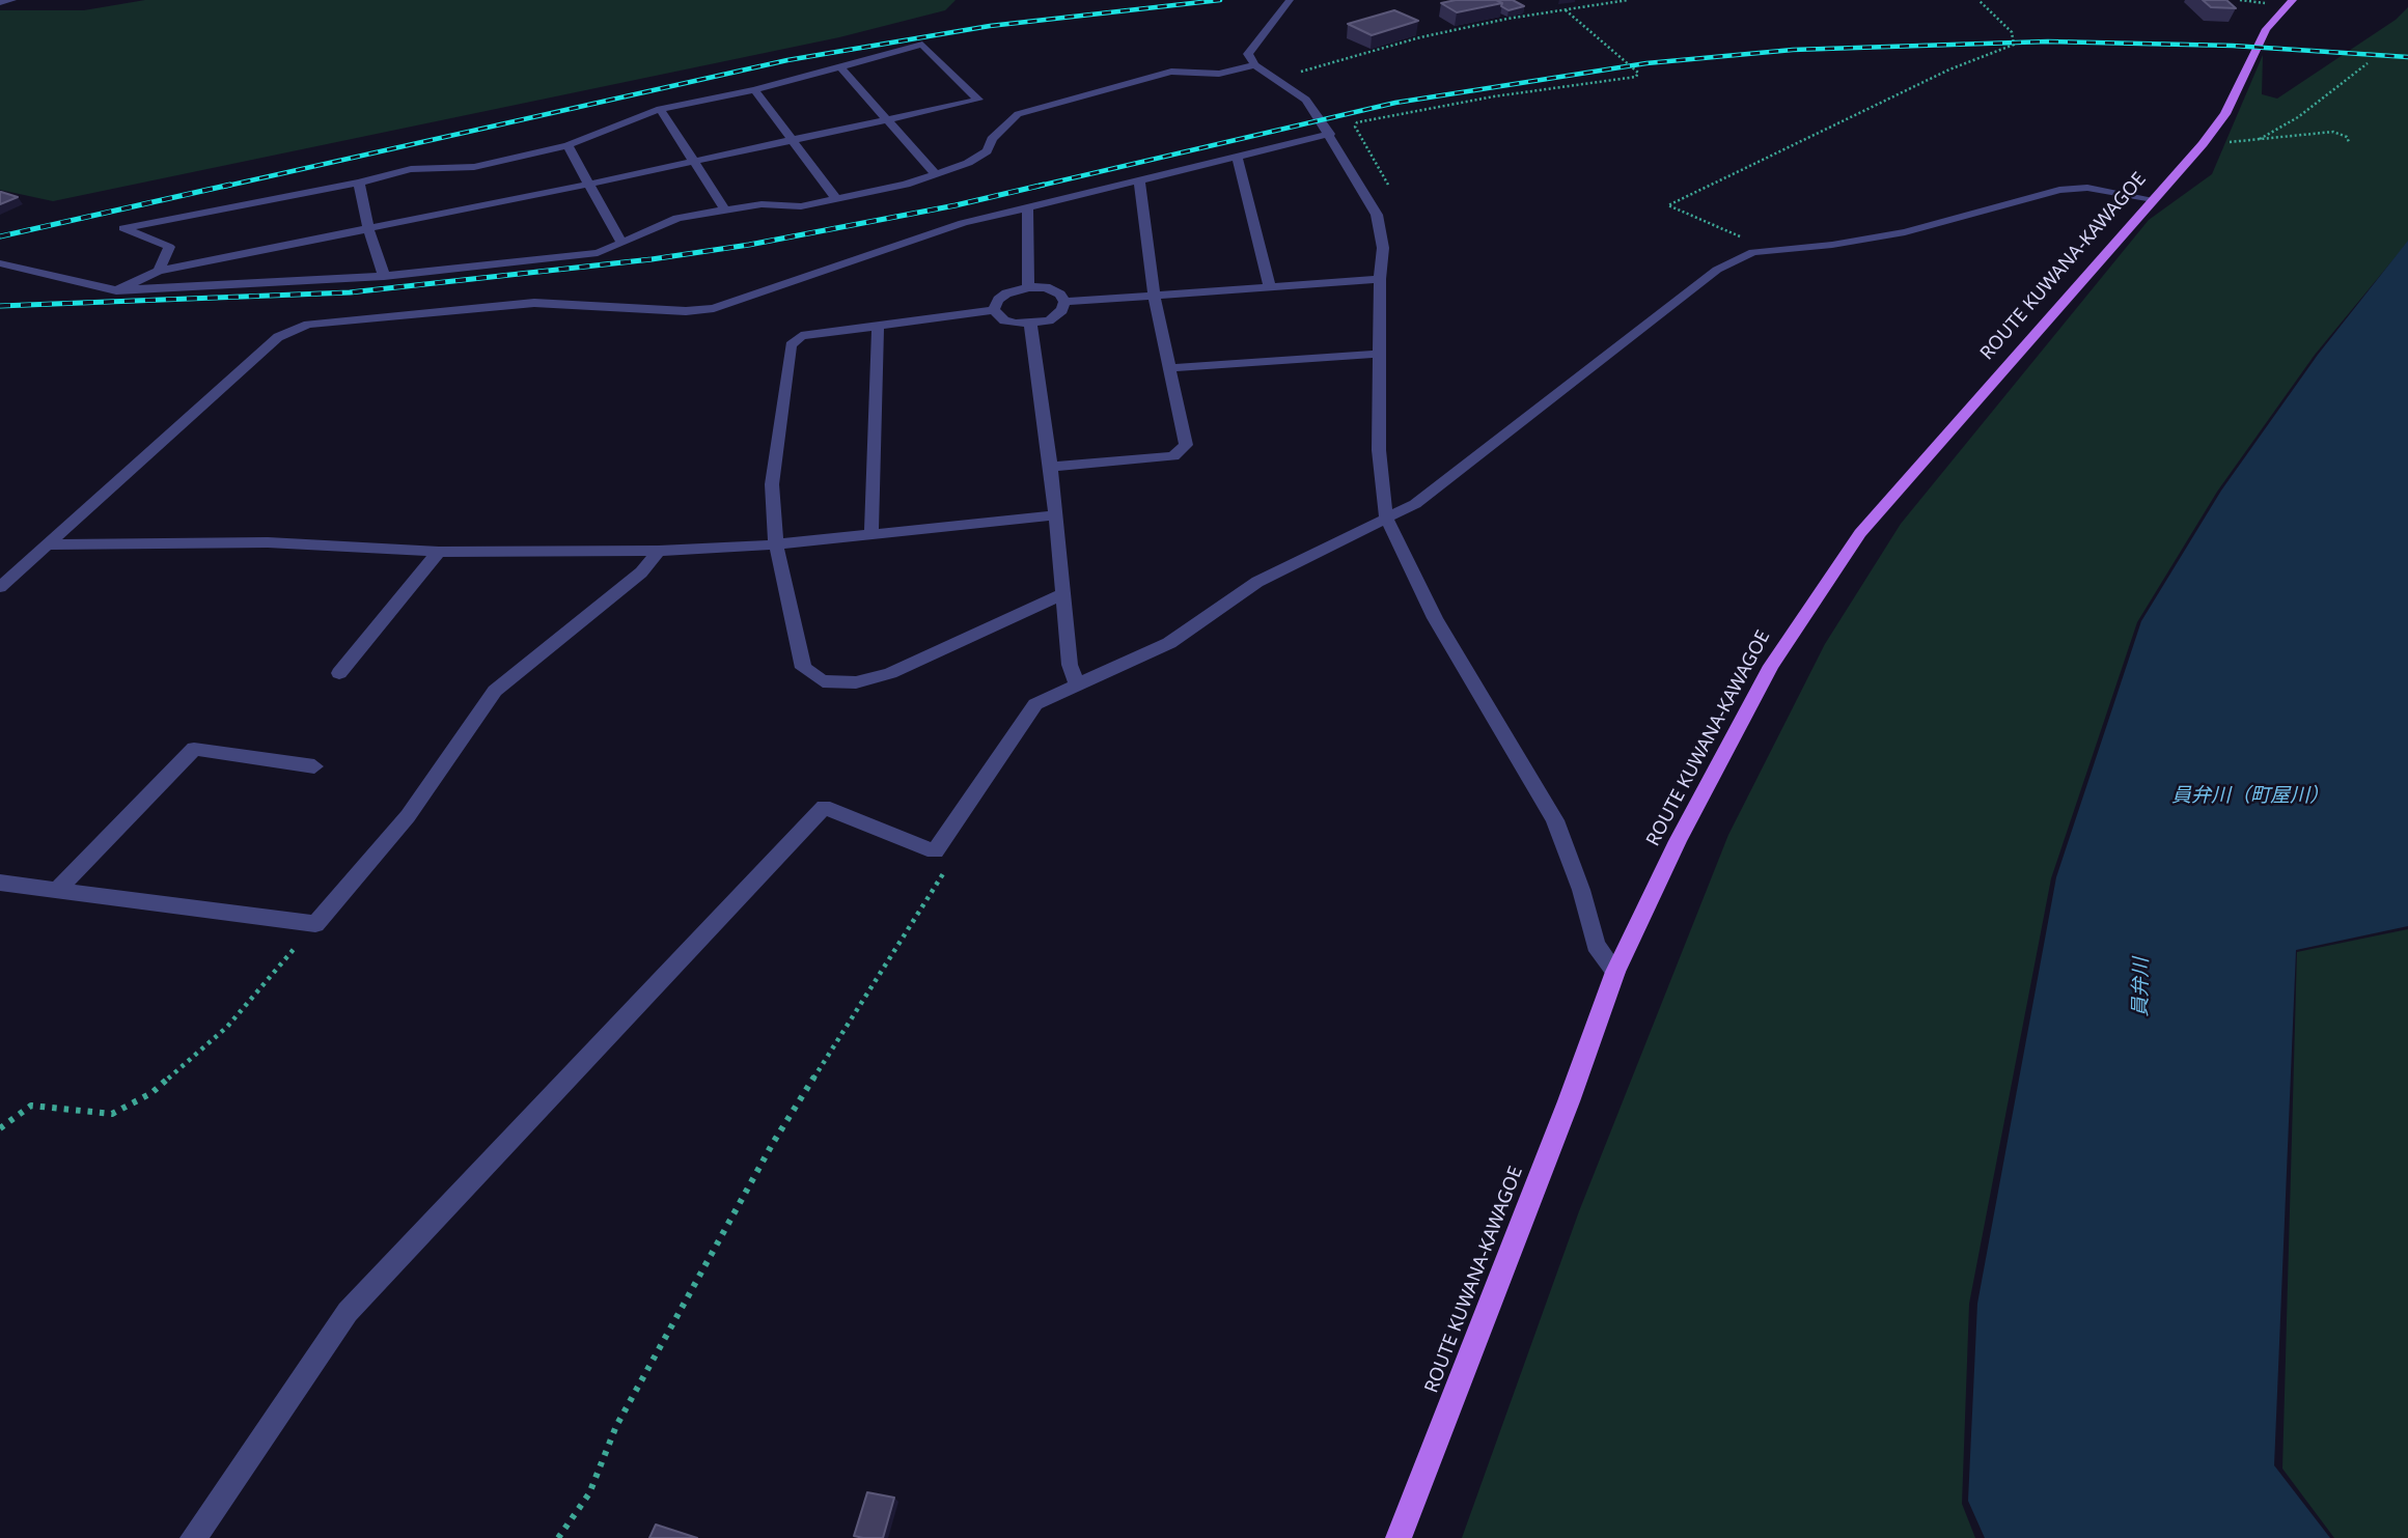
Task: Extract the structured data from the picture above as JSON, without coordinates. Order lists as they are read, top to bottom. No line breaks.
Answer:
{"streets":{"main road":["ROUTE KUWANA-KAWAGOE"]},"water":["員弁川（町屋川）","員弁川"]}
